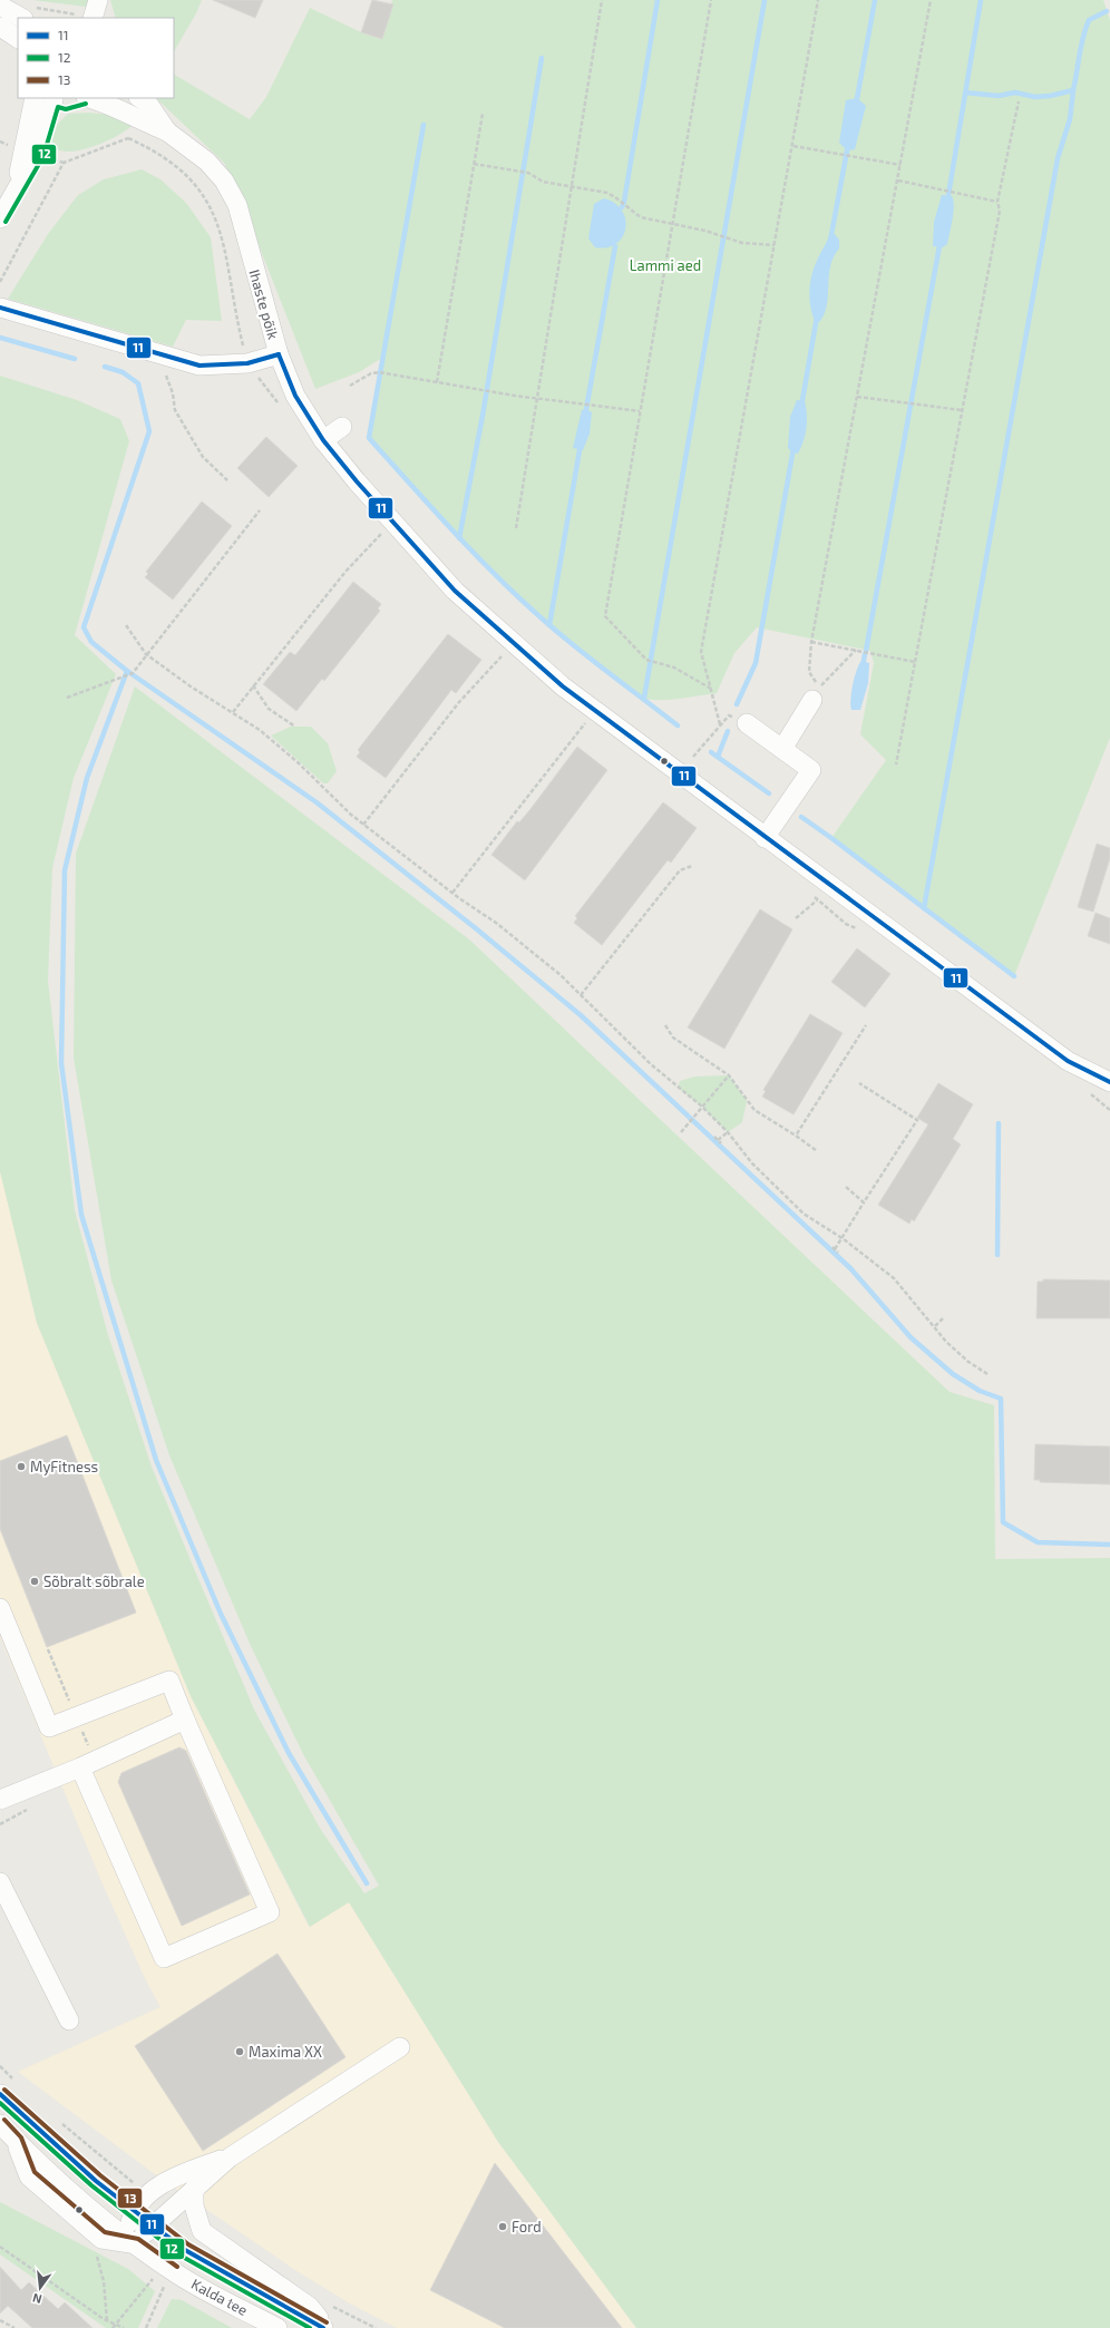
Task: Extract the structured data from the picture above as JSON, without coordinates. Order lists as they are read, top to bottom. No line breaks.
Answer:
{"streets":{"street":["Ihaste põik","Kalda tee"]},"parks":["Lammi aed"],"places":["MyFitness","Sõbralt sõbrale","Maxima XX","Ford"],"lines":["transit line 12","transit line 11","transit line 13"],"legend":["11","12","13"],"north":"bottom"}
